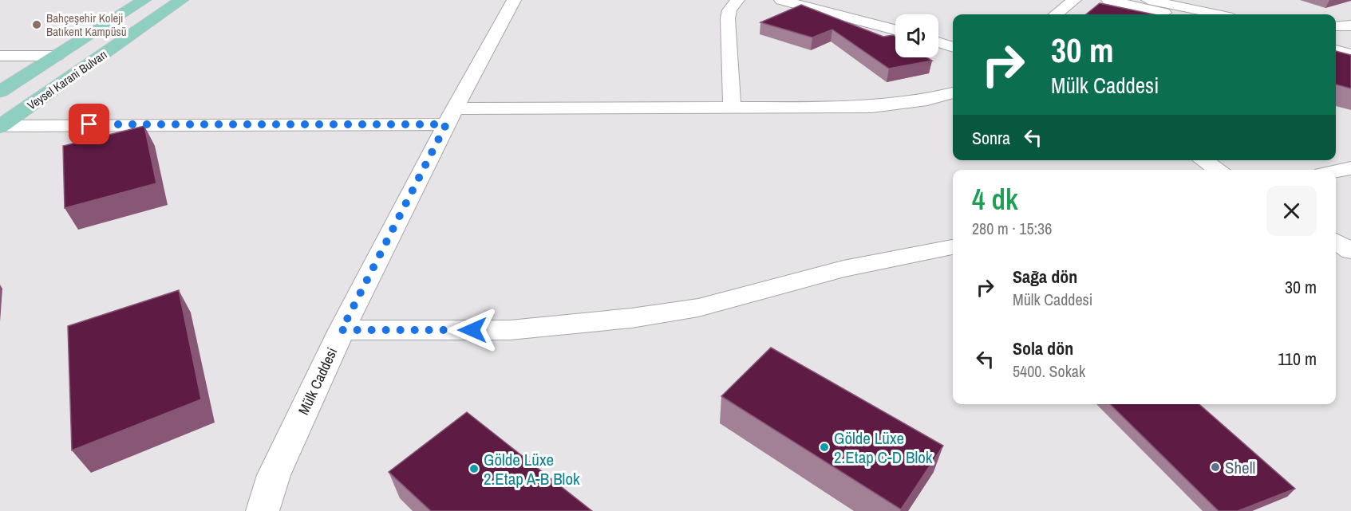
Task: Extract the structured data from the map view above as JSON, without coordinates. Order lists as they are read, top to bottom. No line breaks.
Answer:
{"streets":{"main road":["Veysel Karani Bulvarı"],"street":["Mülk Caddesi"]},"places":["Bahçeşehir Koleji Batıkent Kampüsü","Gölde Lüxe 2.Etap C-D Blok","Shell","Gölde Lüxe 2.Etap A-B Blok"],"page":{"turn":["30 m","Mülk Caddesi"],"then":"Sonra","heading":["4 dk","280 m · 15:36"],"list":[{"name":"Sağa dön","note":"Mülk Caddesi","value":"30 m"},{"name":"Sola dön","note":"5400. Sokak","value":"110 m"}]}}
